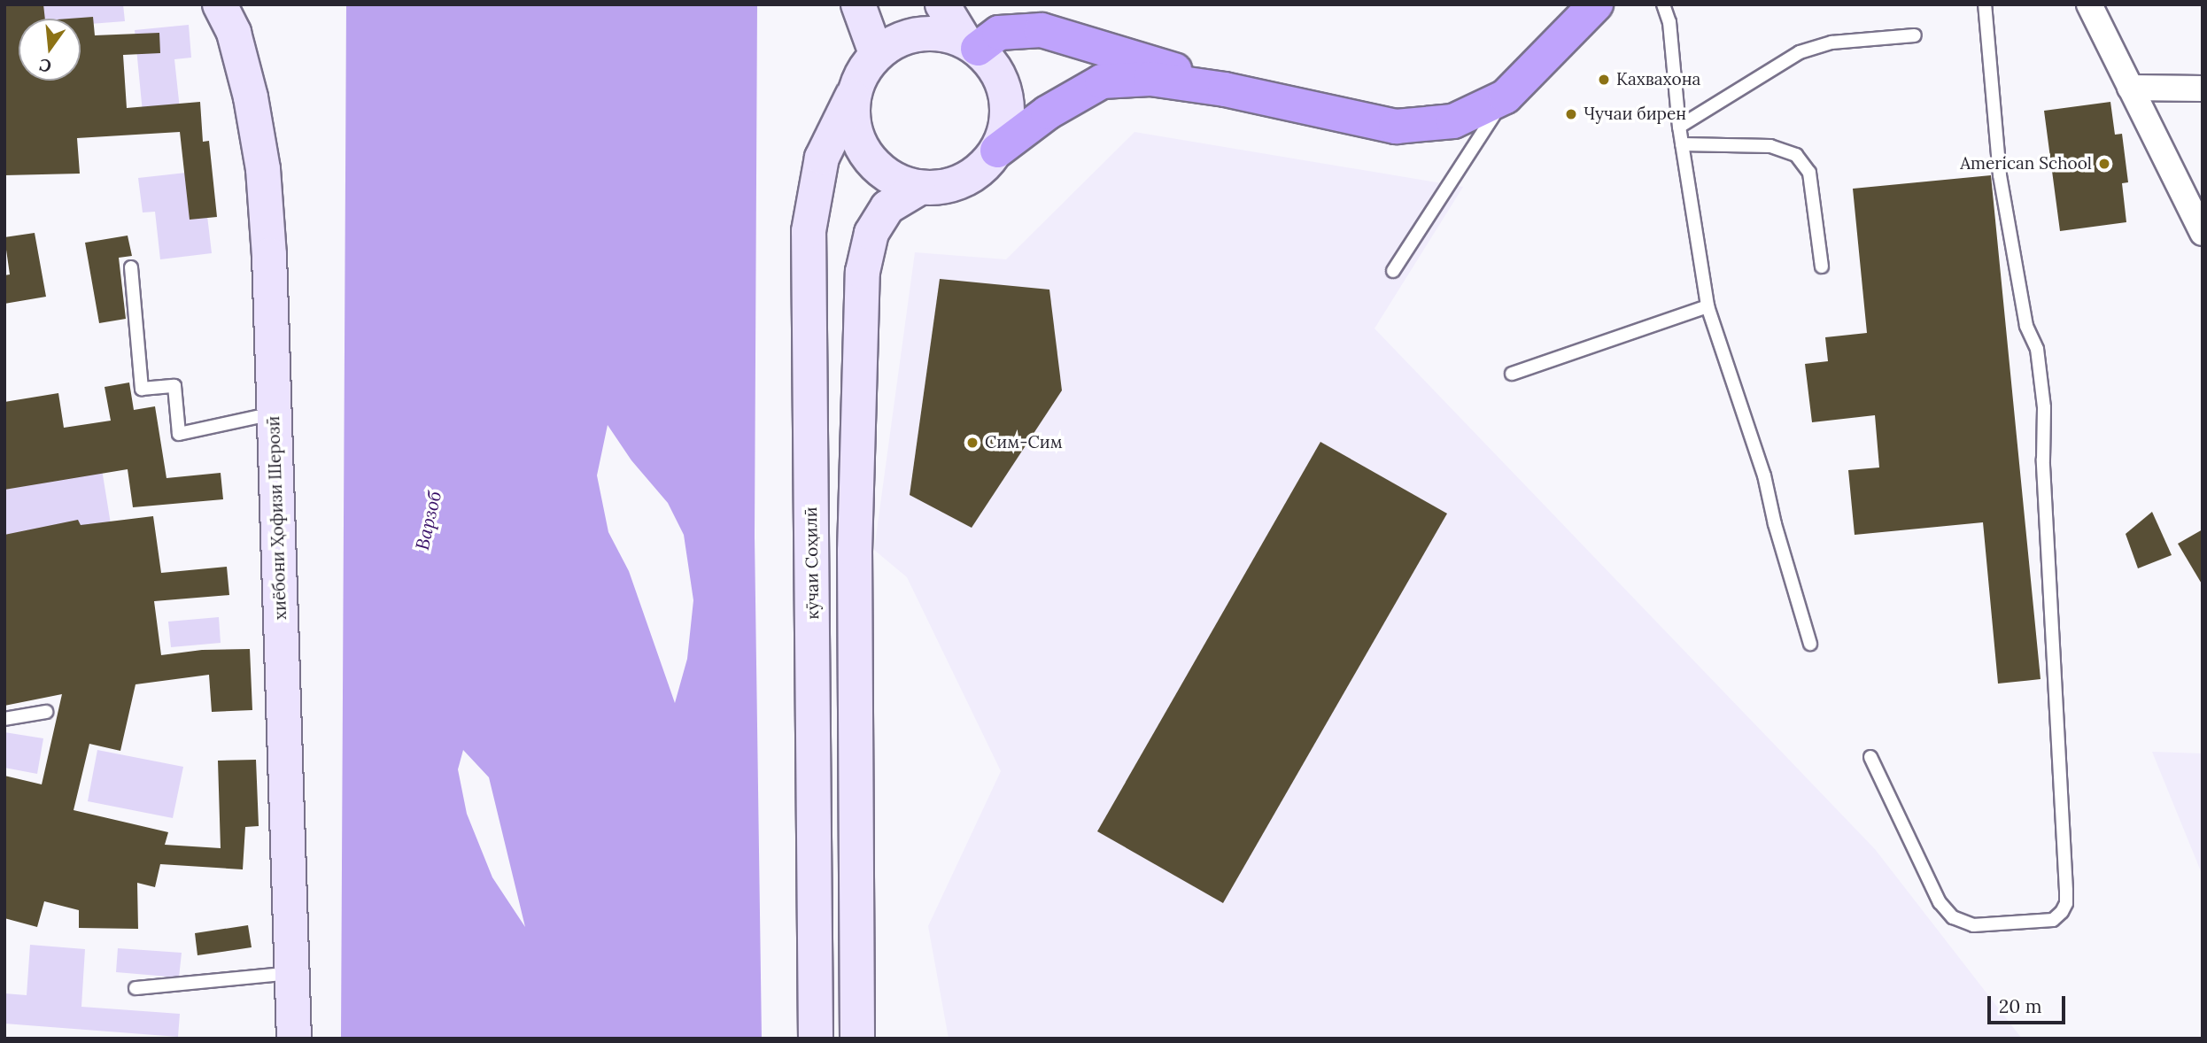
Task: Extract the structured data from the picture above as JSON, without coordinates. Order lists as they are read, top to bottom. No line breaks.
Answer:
{"streets":{"street":["хиёбони Ҳофизи Шерозӣ","кӯчаи Соҳилӣ"]},"water":["Варзоб"],"places":["Кахвахона","Чучаи бирен","American School","Сим-Сим"],"scale_bar":"20 m","north":"bottom"}
